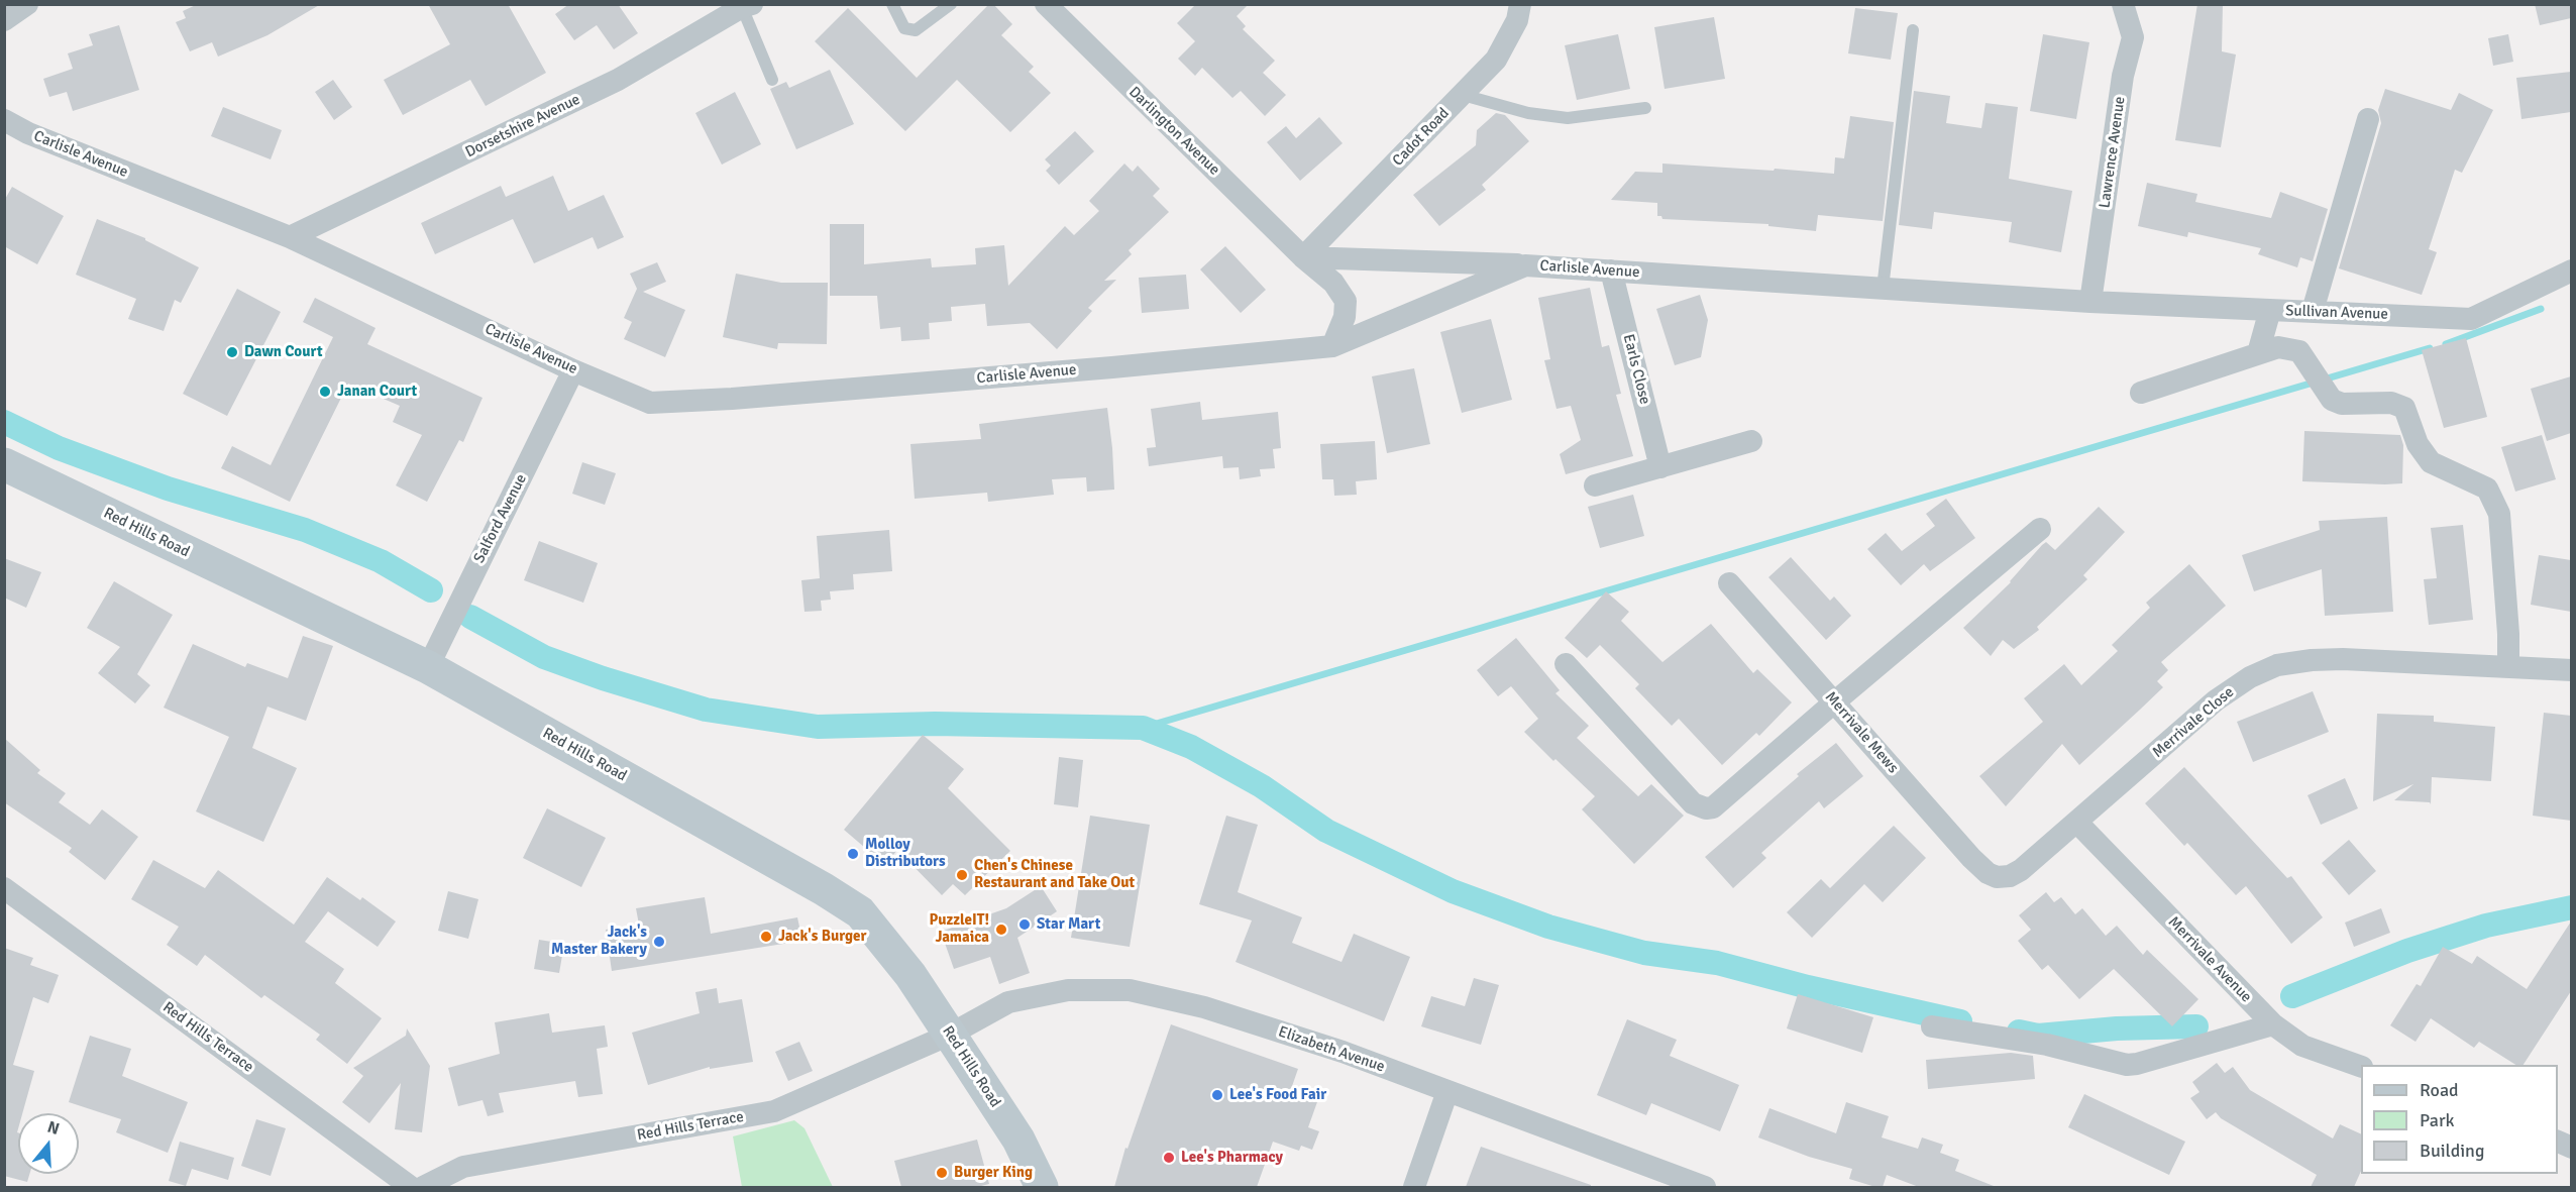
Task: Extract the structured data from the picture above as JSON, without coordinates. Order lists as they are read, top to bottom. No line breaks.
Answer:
{"streets":{"main road":["Red Hills Road"],"street":["Dorsetshire Avenue","Darlington Avenue","Cadot Road","Lawrence Avenue","Carlisle Avenue","Sullivan Avenue","Earls Close","Salford Avenue","Merrivale Close","Merrivale Mews","Merrivale Avenue","Red Hills Terrace","Elizabeth Avenue"]},"crossings":[["Dorsetshire Avenue","Carlisle Avenue"],["Darlington Avenue","Cadot Road"],["Darlington Avenue","Carlisle Avenue"],["Lawrence Avenue","Carlisle Avenue"],["Lawrence Avenue","Sullivan Avenue"],["Carlisle Avenue","Sullivan Avenue"],["Carlisle Avenue","Earls Close"],["Carlisle Avenue","Salford Avenue"],["Salford Avenue","Red Hills Road"],["Red Hills Road","Red Hills Terrace"],["Red Hills Road","Elizabeth Avenue"],["Merrivale Close","Merrivale Mews"],["Merrivale Close","Merrivale Avenue"],["Red Hills Terrace","Elizabeth Avenue"]],"places":["Dawn Court","Janan Court","Molloy Distributors","Chen's Chinese Restaurant and Take Out","Star Mart","PuzzleIT! Jamaica","Jack's Burger","Jack's Master Bakery","Lee's Food Fair","Lee's Pharmacy","Burger King"],"legend":["Road","Park","Building"],"north":"top"}
